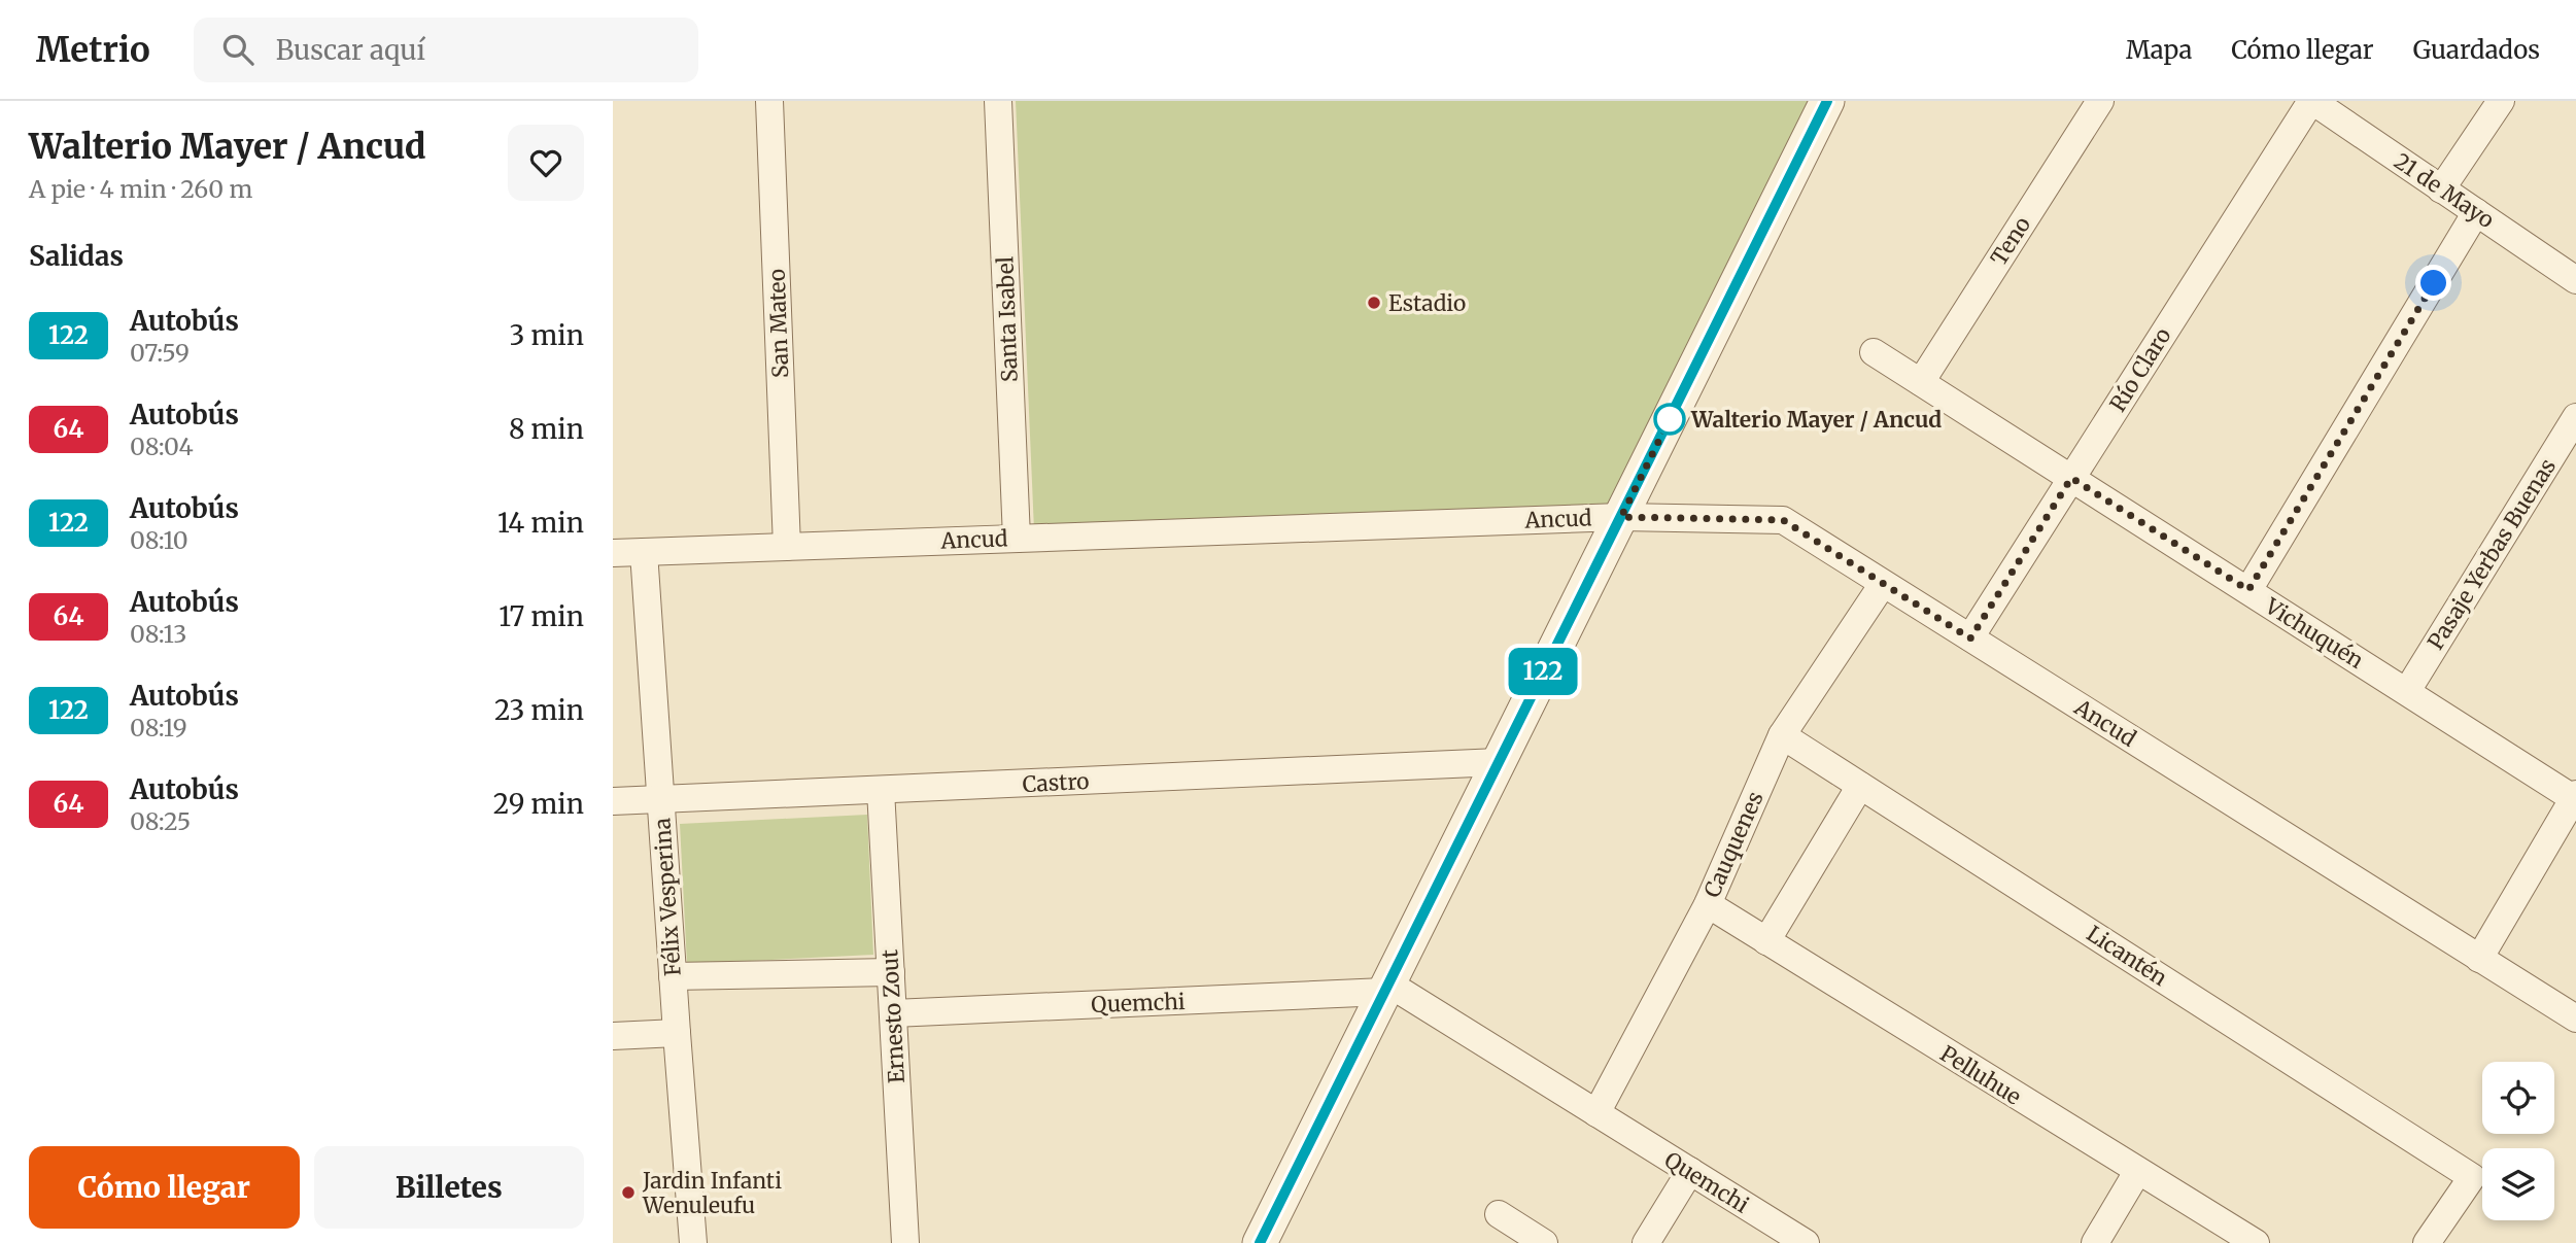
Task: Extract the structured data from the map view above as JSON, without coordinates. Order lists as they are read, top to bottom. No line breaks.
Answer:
{"streets":{"street":["21 de Mayo","Teno","Santa Isabel","San Mateo","Río Claro","Ancud","Pasaje Yerbas Buenas","Vichuquén","Castro","Cauquenes","Félix Vesperina","Licantén","Quemchi","Ernesto Zout","Pelluhue"]},"crossings":[["21 de Mayo","Río Claro"],["Teno","Vichuquén"],["Santa Isabel","Ancud"],["San Mateo","Ancud"],["Río Claro","Ancud"],["Río Claro","Vichuquén"],["Ancud","Cauquenes"],["Ancud","Félix Vesperina"],["Pasaje Yerbas Buenas","Vichuquén"],["Castro","Félix Vesperina"],["Castro","Ernesto Zout"],["Cauquenes","Licantén"],["Cauquenes","Quemchi"],["Cauquenes","Pelluhue"],["Quemchi","Ernesto Zout"]],"places":["Estadio","Walterio Mayer / Ancud","Jardin Infanti Wenuleufu"],"lines":["bus line 122"],"page":{"header":"Metrio","search":"Buscar aquí","nav":["Mapa","Cómo llegar","Guardados"],"heading":[["Walterio Mayer / Ancud","A pie · 4 min · 260 m"],"Salidas"],"on_map":"122","list":[{"mark":"122","name":"Autobús","note":"07:59","value":"3 min"},{"mark":"64","name":"Autobús","note":"08:04","value":"8 min"},{"mark":"122","name":"Autobús","note":"08:10","value":"14 min"},{"mark":"64","name":"Autobús","note":"08:13","value":"17 min"},{"mark":"122","name":"Autobús","note":"08:19","value":"23 min"},{"mark":"64","name":"Autobús","note":"08:25","value":"29 min"}],"buttons":["Cómo llegar","Billetes"]}}
